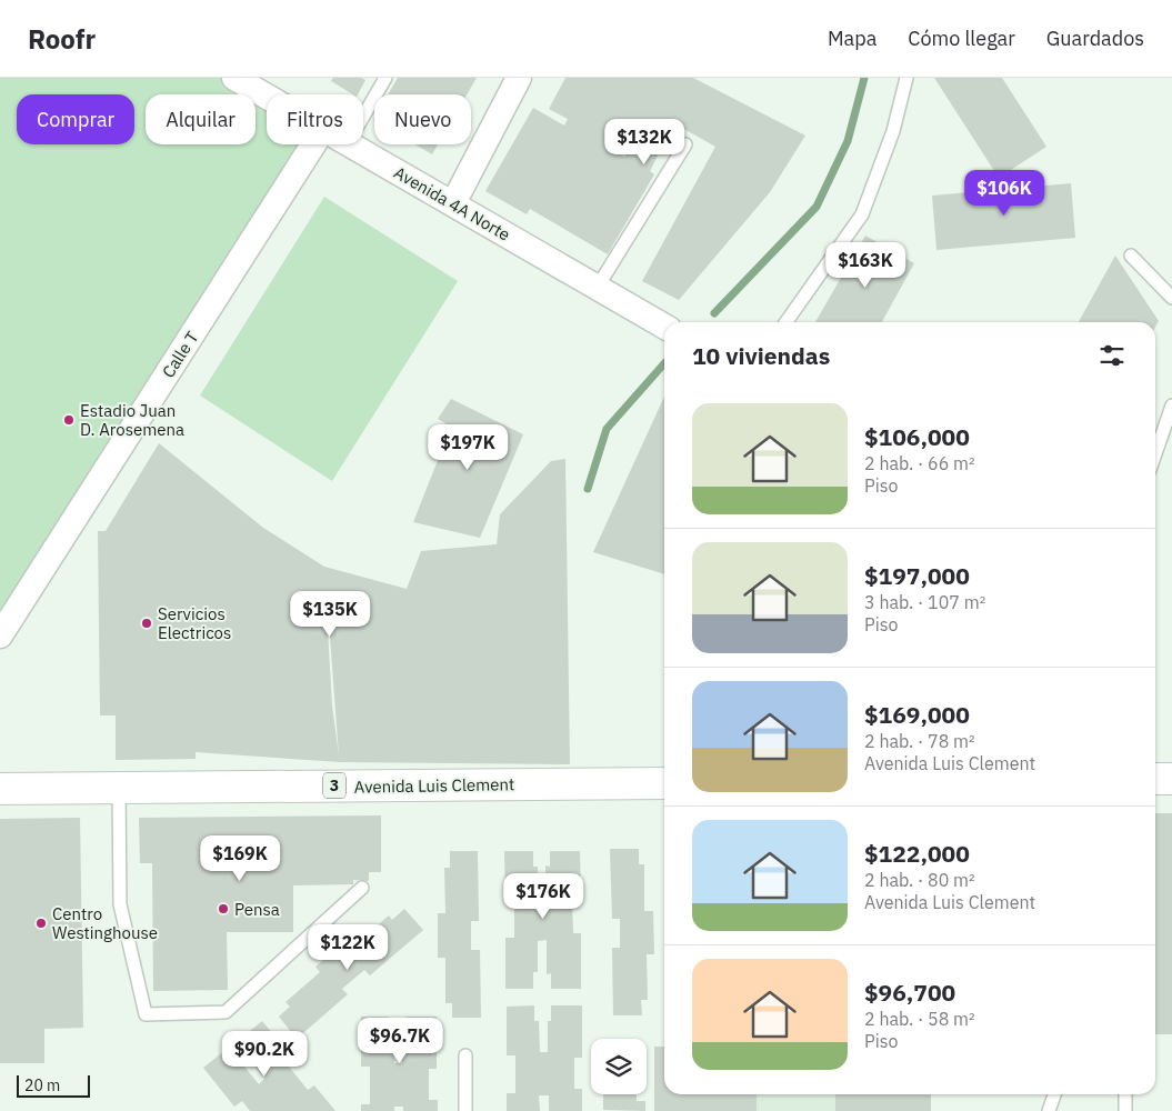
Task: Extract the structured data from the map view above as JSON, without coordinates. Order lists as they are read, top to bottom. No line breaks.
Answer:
{"streets":{"main road":["3","Avenida Luis Clement"],"street":["Avenida 4A Norte","Calle T"]},"places":["Estadio Juan D. Arosemena","Servicios Electricos","Pensa","Centro Westinghouse"],"scale_bar":"20 m","page":{"header":"Roofr","nav":["Mapa","Cómo llegar","Guardados"],"chip":["Comprar","Alquilar","Filtros","Nuevo"],"price":["$132K","$106K","$163K","$197K","$135K","$169K","$176K","$122K","$96.7K","$90.2K"],"heading":"10 viviendas","list":[{"name":"$106,000","note":"2 hab. · 66 m² · Piso"},{"name":"$197,000","note":"3 hab. · 107 m² · Piso"},{"name":"$169,000","note":"2 hab. · 78 m² · Avenida Luis Clement"},{"name":"$122,000","note":"2 hab. · 80 m² · Avenida Luis Clement"},{"name":"$96,700","note":"2 hab. · 58 m² · Piso"}],"scale":"20 m"}}
